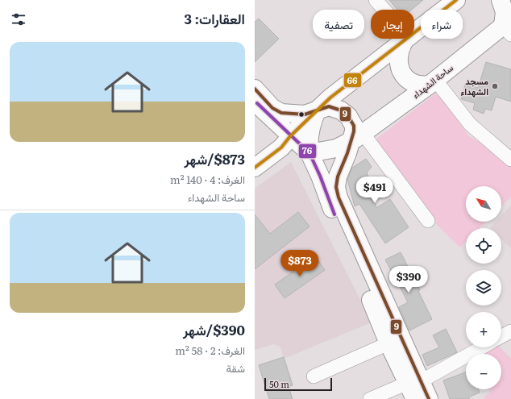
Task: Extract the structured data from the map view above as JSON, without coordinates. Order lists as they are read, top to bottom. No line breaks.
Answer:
{"streets":{"main road":["ساحة الشهداء"]},"places":["مسجد الشهداء"],"lines":["transit line 66","transit line 9","transit line 76"],"scale_bar":"50 m","north":"top left","page":{"heading":"العقارات: 3","chip":["شراء","إيجار","تصفية"],"list":[{"name":"$873/شهر","note":"الغرف: 4 · 140 m² · ساحة الشهداء"},{"name":"$390/شهر","note":"الغرف: 2 · 58 m² · شقة"}],"price":["$491","$873","$390"],"map_buttons":["+","−"],"scale":"50 m"}}
